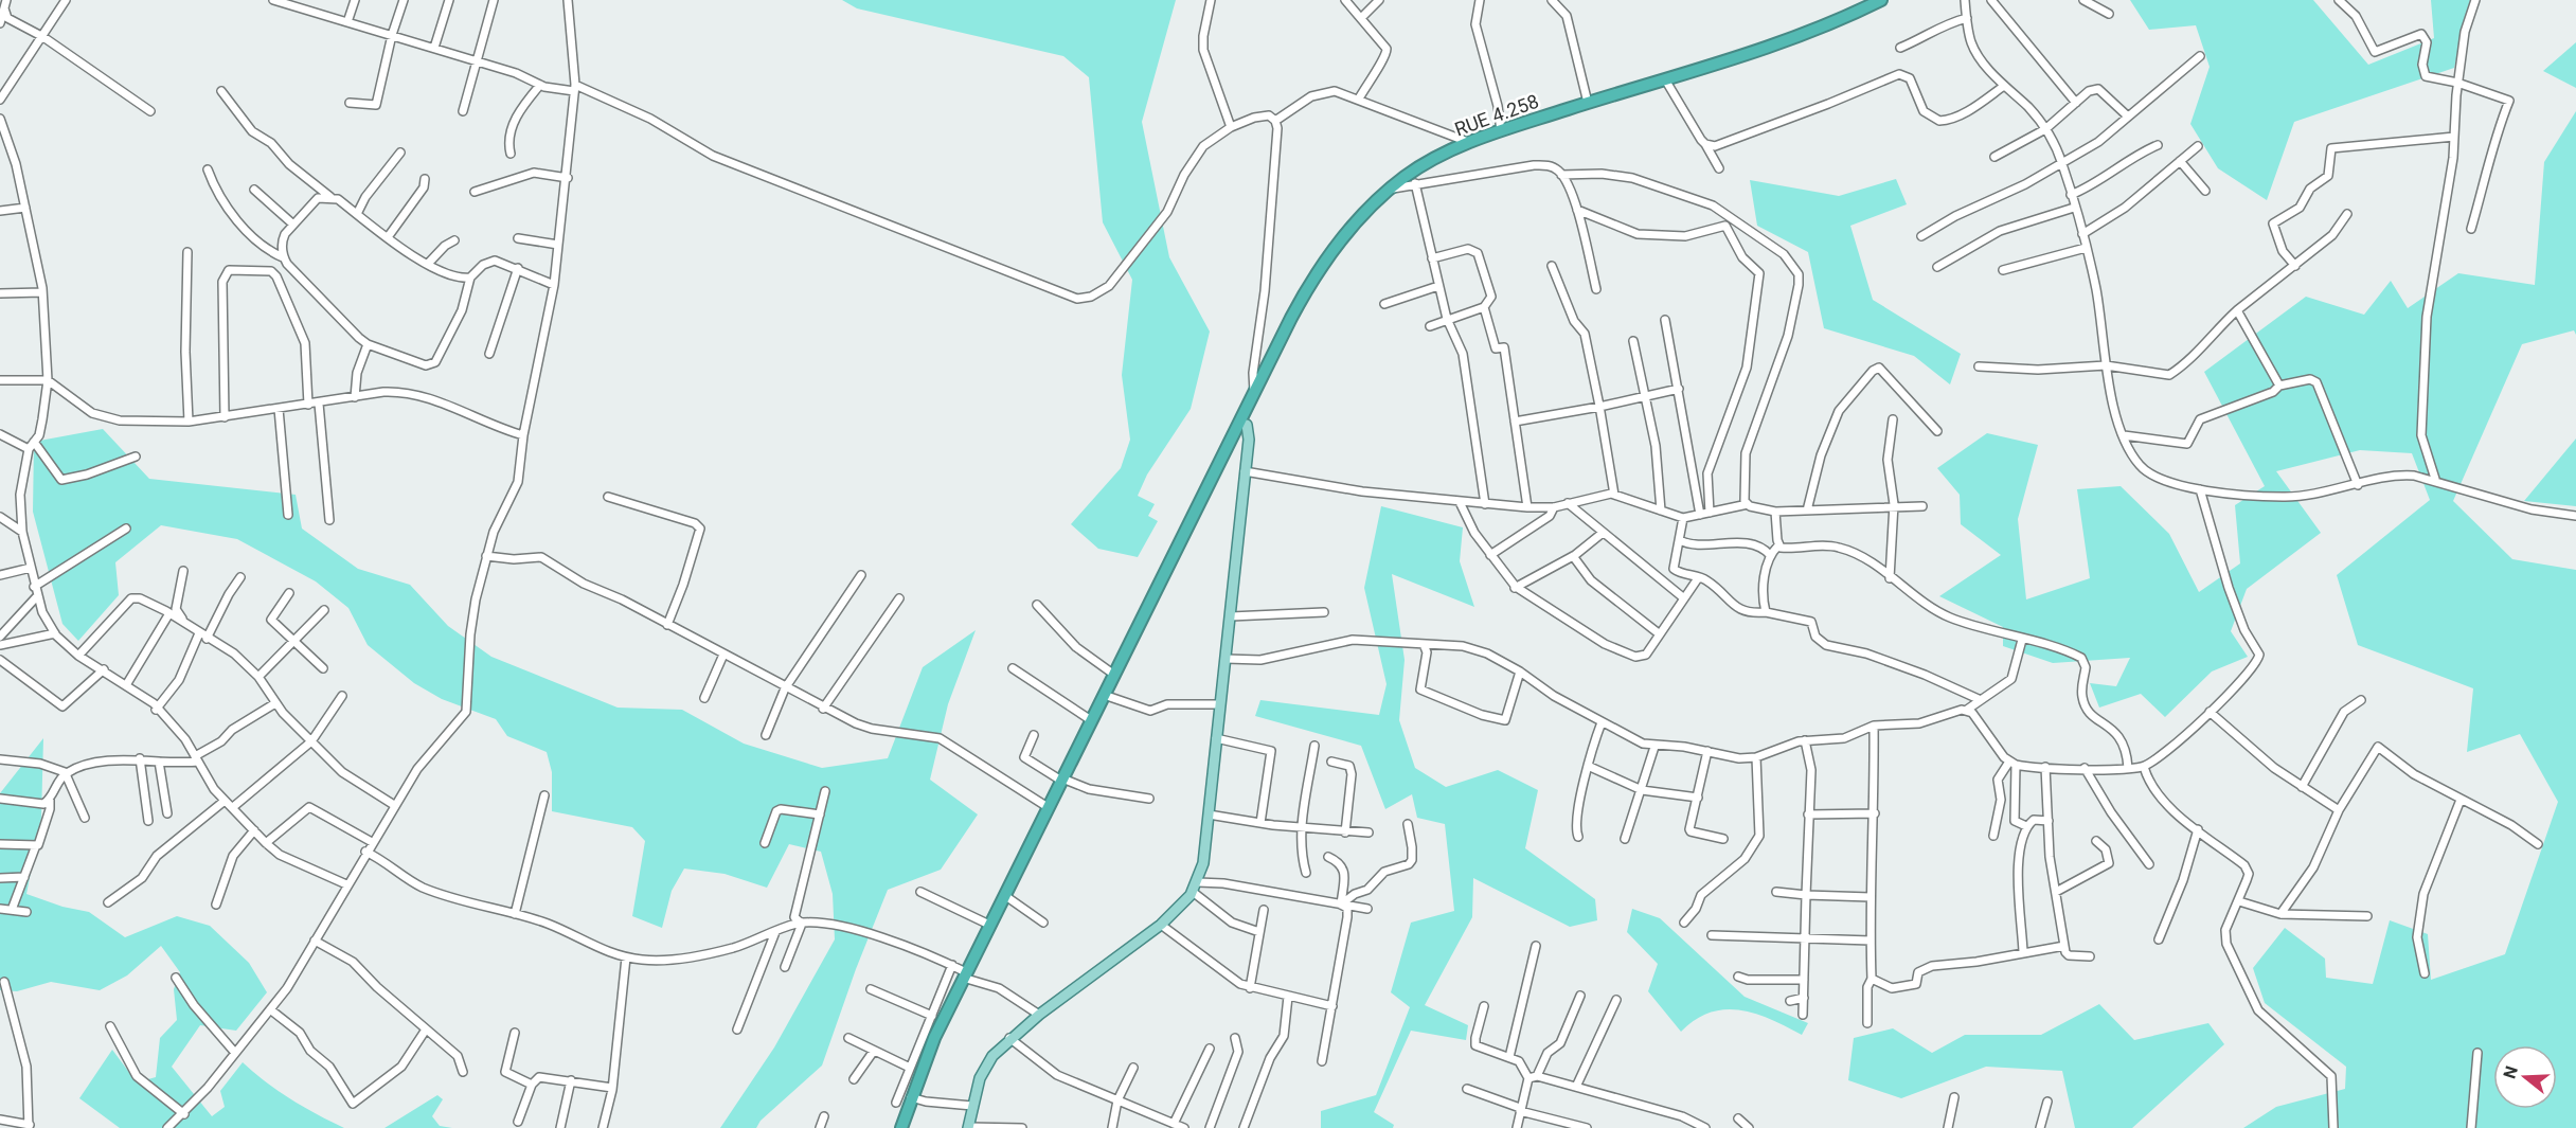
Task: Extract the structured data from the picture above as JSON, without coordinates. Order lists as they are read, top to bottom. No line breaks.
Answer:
{"streets":{"highway":["RUE 4.258"]},"north":"left"}
